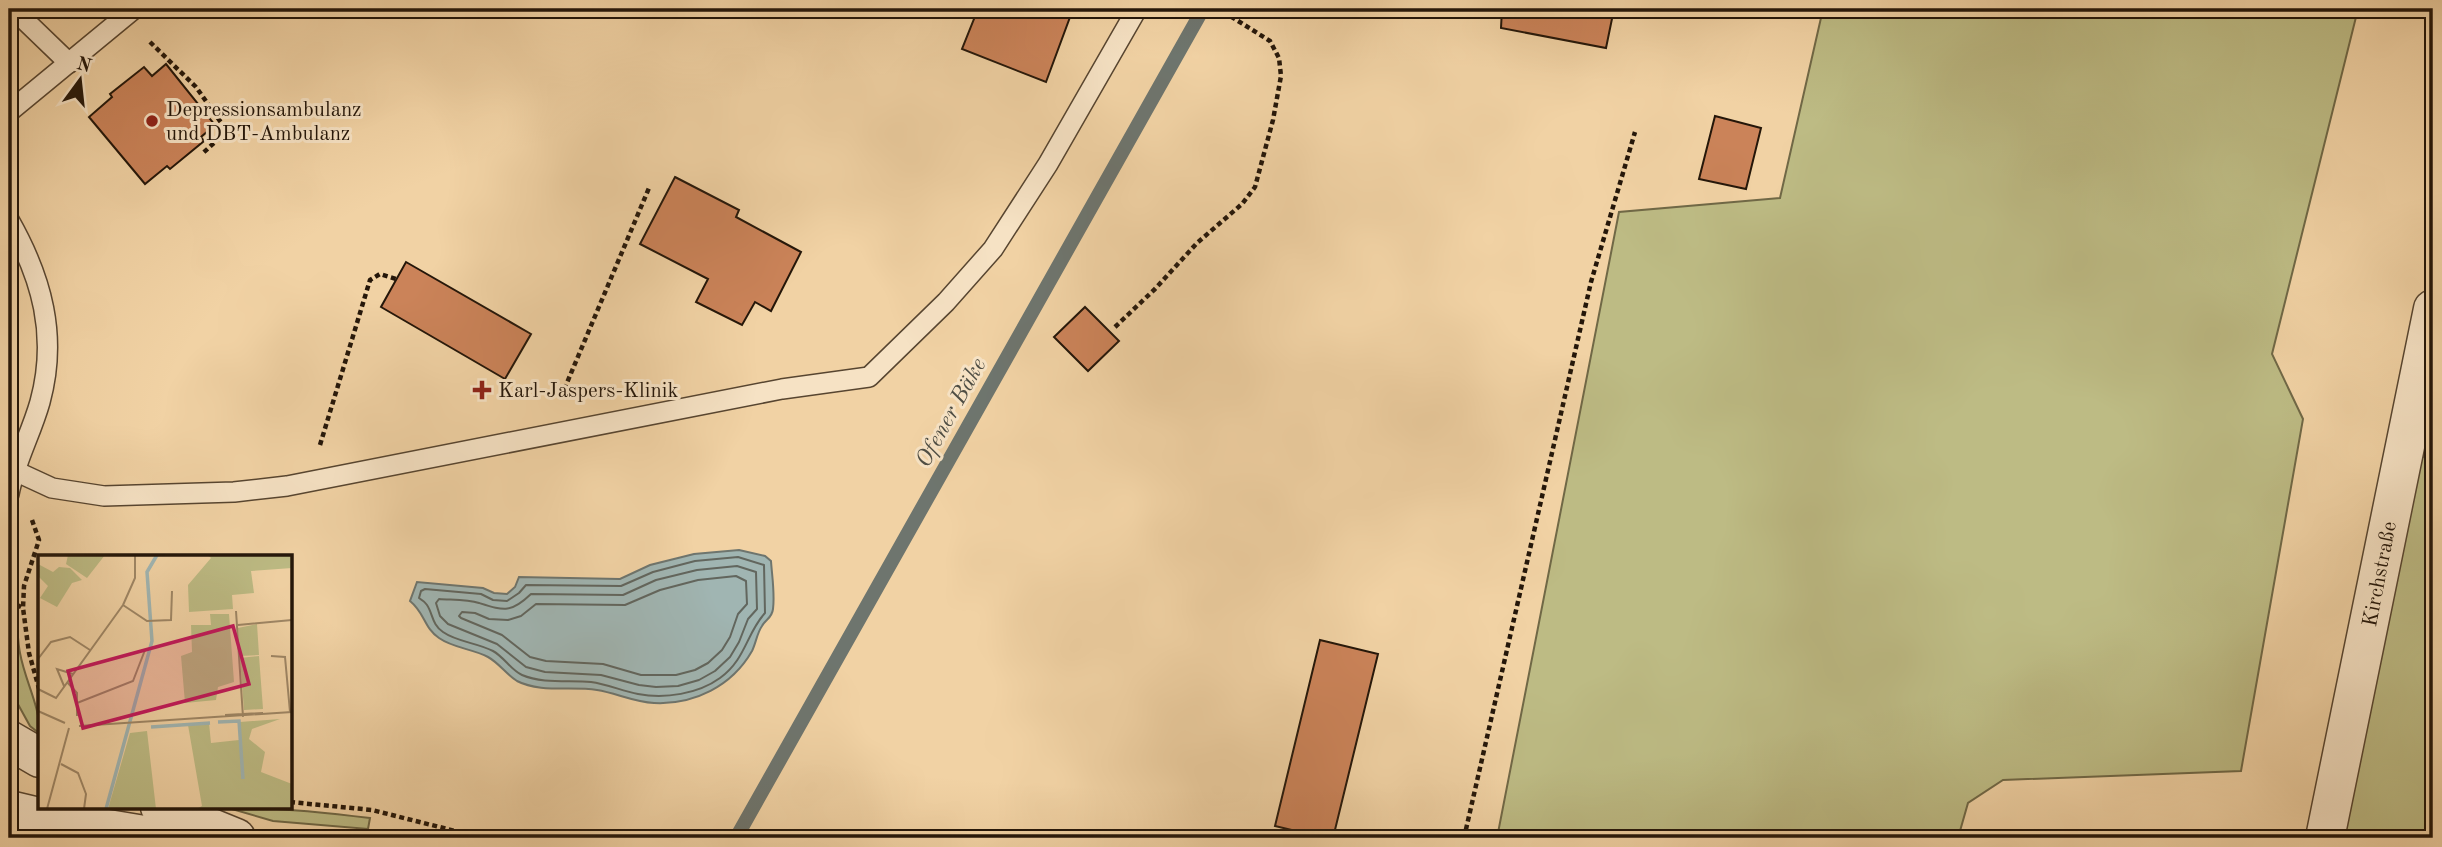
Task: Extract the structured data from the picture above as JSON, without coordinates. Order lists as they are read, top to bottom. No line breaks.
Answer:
{"streets":{"street":["Kirchstraße"]},"water":["Ofener Bäke"],"places":{"other":["Depressionsambulanz und DBT-Ambulanz"],"health":["Karl-Jaspers-Klinik"]},"north":"top"}
